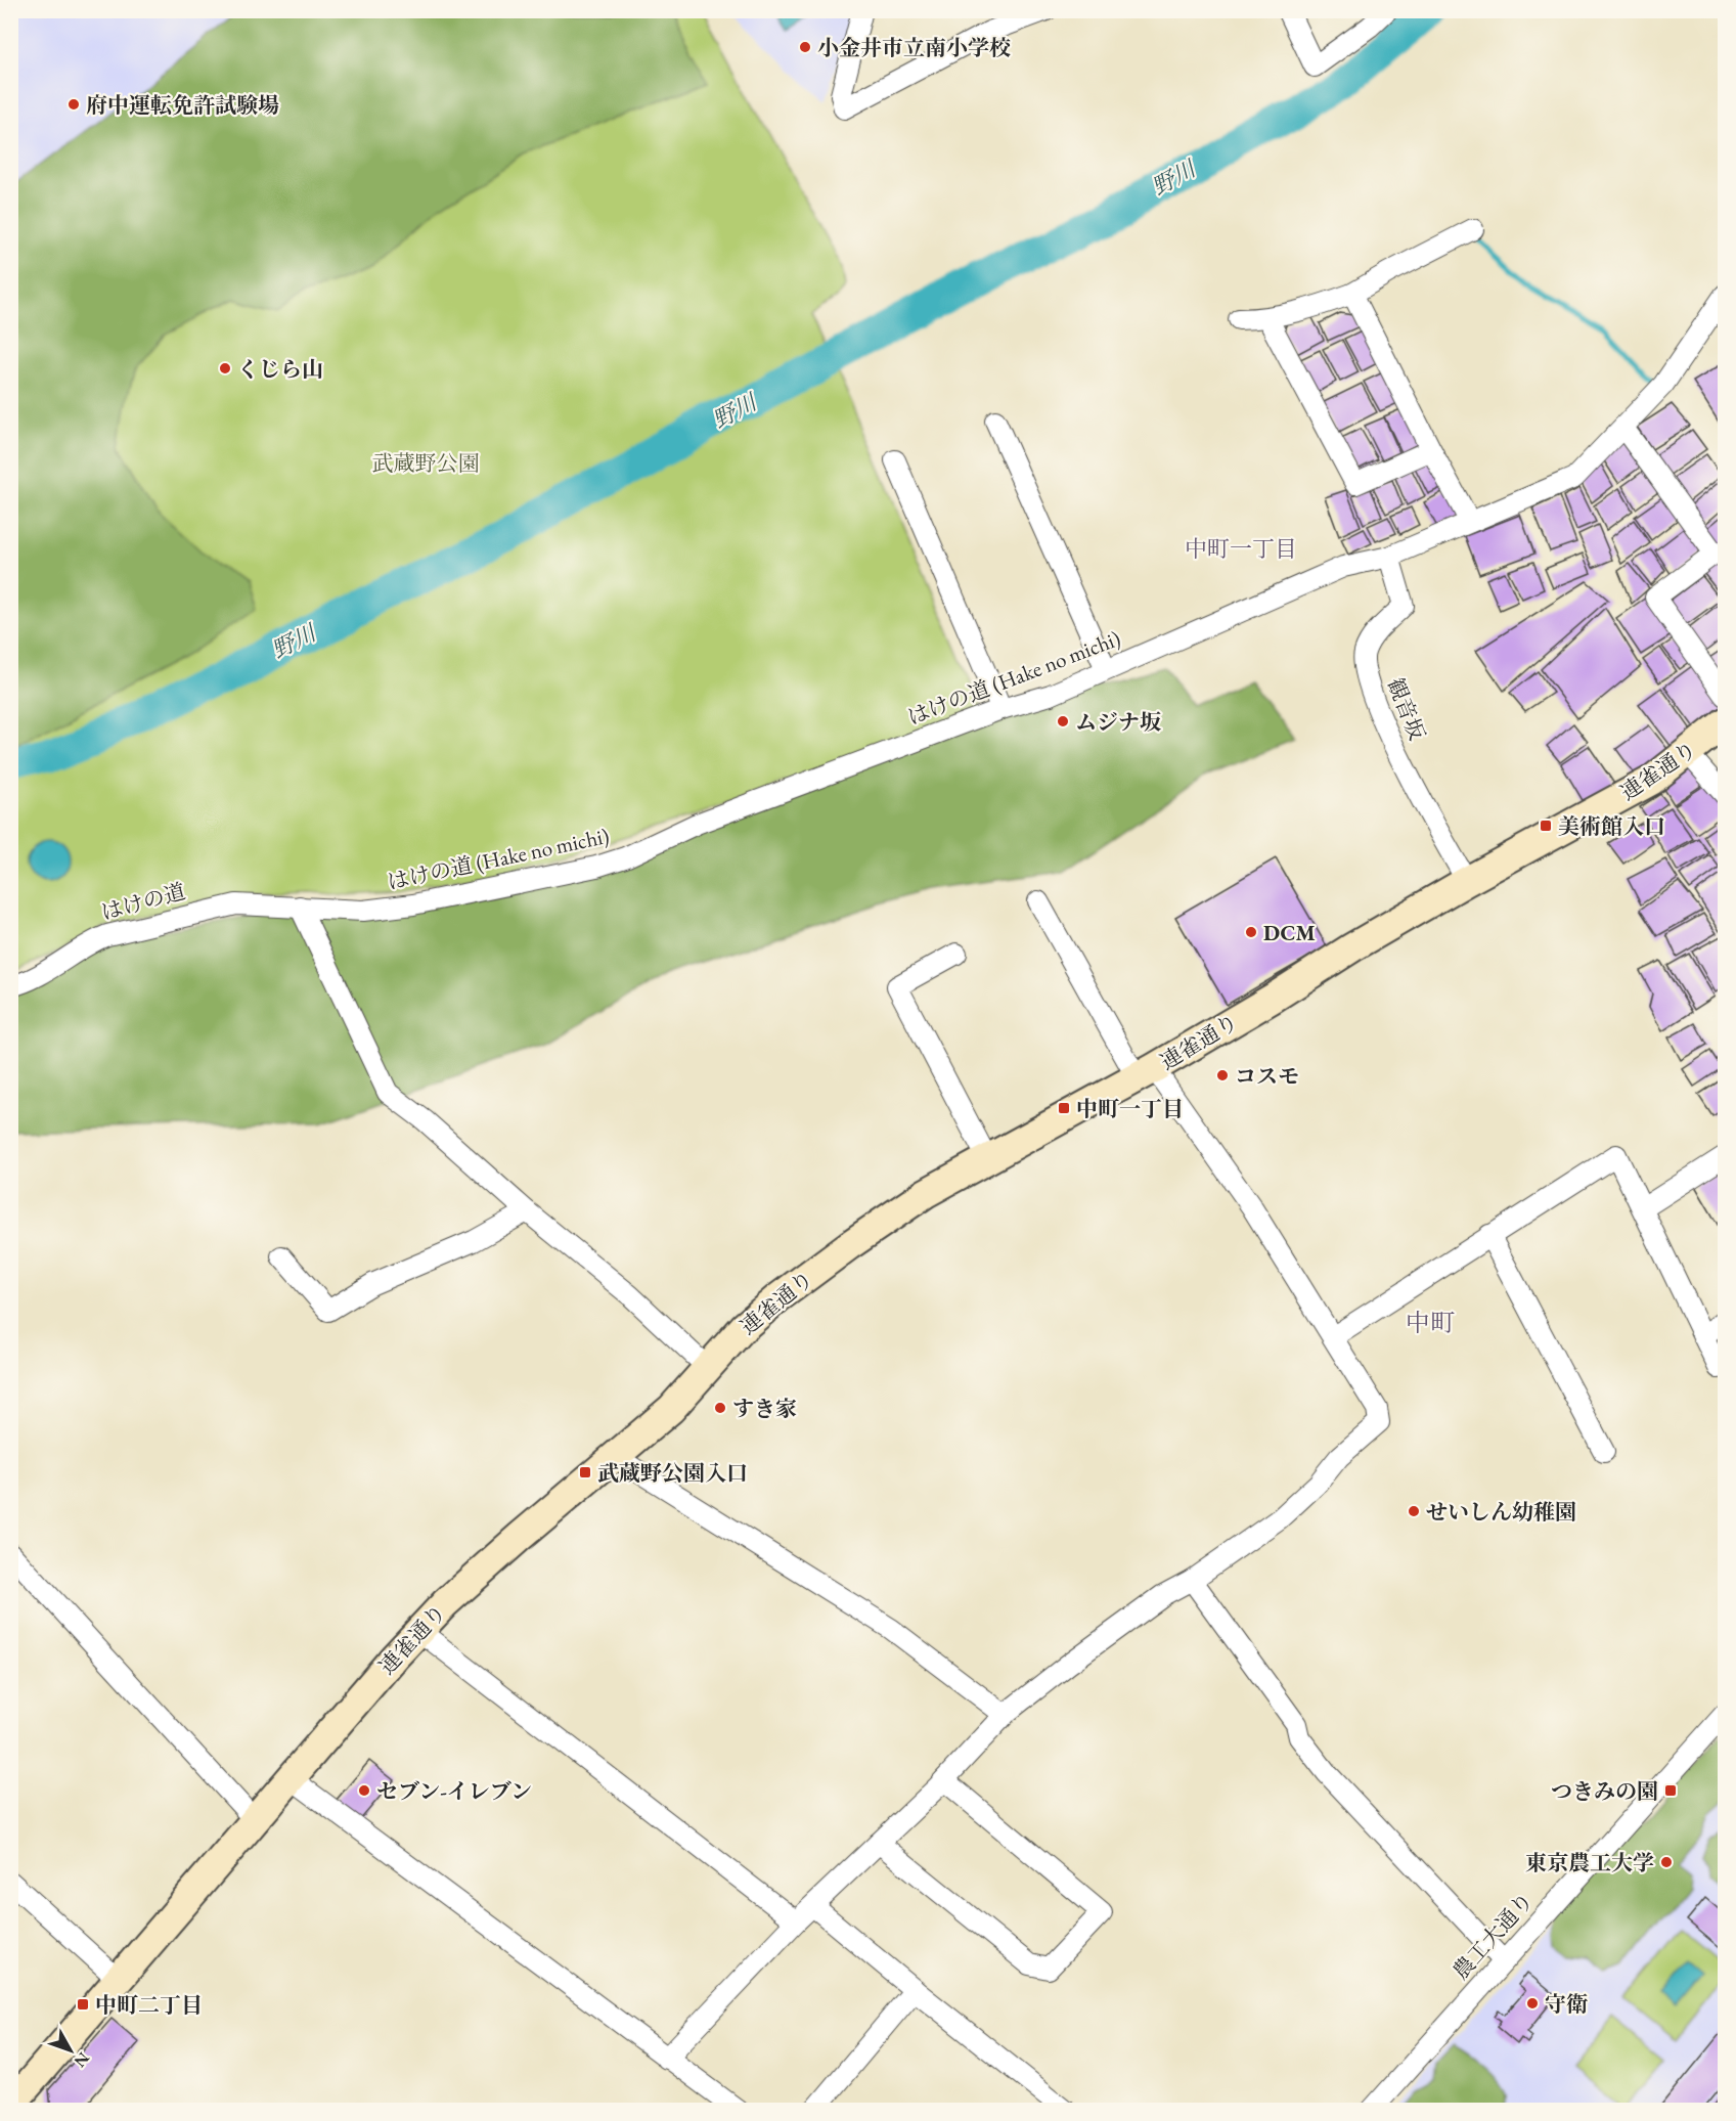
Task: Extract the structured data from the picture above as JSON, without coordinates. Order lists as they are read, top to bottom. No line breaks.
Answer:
{"streets":{"main road":["連雀通り"],"street":["はけの道 (Hake no michi)","観音坂","はけの道","農工大通り"]},"crossings":[["はけの道 (Hake no michi)","観音坂"],["はけの道 (Hake no michi)","はけの道"],["観音坂","連雀通り"]],"districts":["中町一丁目","中町"],"water":["野川"],"parks":["武蔵野公園"],"places":{"other":["小金井市立南小学校","府中運転免許試験場","くじら山","ムジナ坂","DCM","コスモ","すき家","せいしん幼稚園","セブン-イレブン","東京農工大学","守衛"],"transit":["美術館入口","中町一丁目","武蔵野公園入口","つきみの園","中町二丁目"]},"north":"bottom right"}
